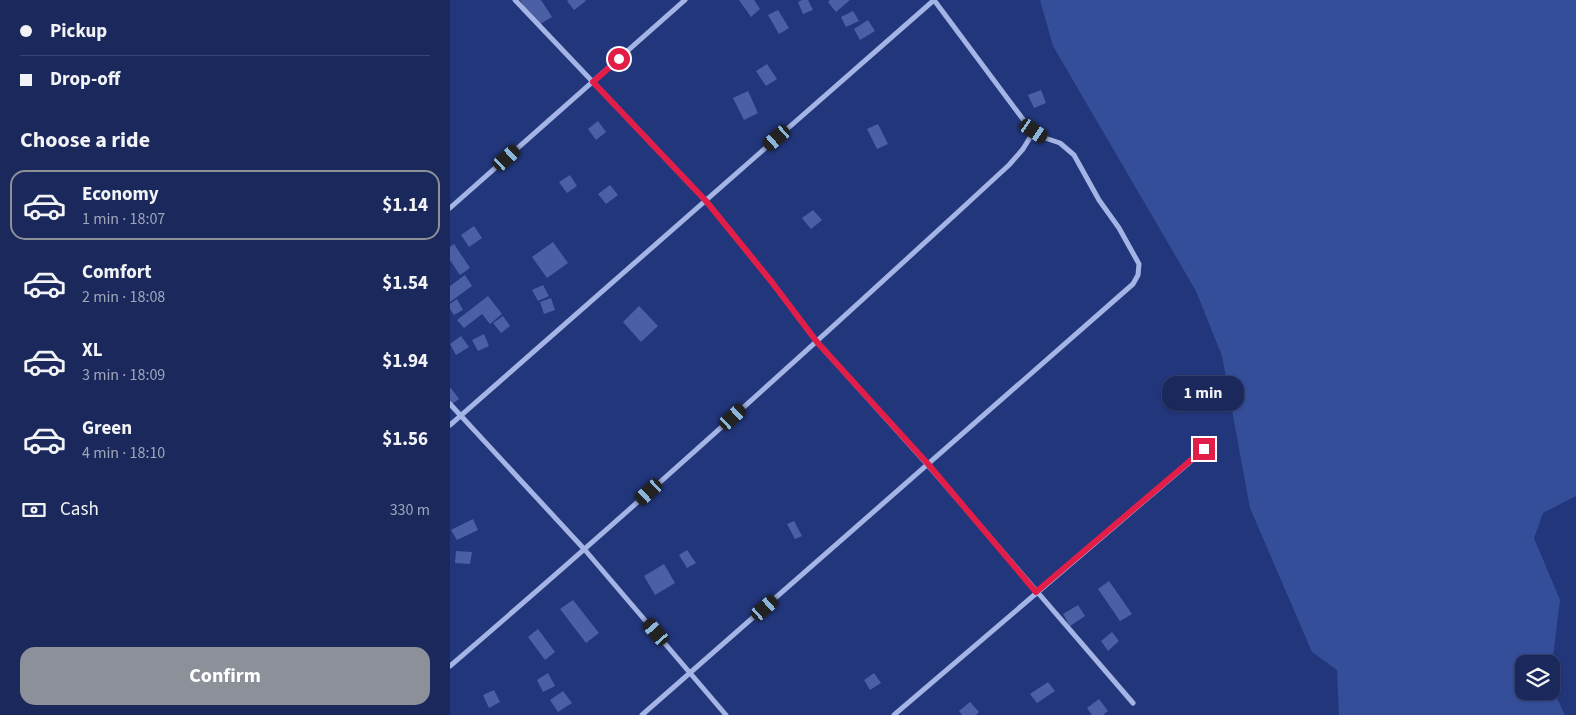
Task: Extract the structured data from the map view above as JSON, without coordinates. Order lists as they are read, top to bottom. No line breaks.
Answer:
{"page":{"banner":["Pickup","Drop-off"],"heading":"Choose a ride","list":[{"name":"Economy","note":"1 min · 18:07","value":"$1.14"},{"name":"Comfort","note":"2 min · 18:08","value":"$1.54"},{"name":"XL","note":"3 min · 18:09","value":"$1.94"},{"name":"Green","note":"4 min · 18:10","value":"$1.56"}],"bubble":"1 min","pay":["Cash","330 m"],"buttons":"Confirm"}}
